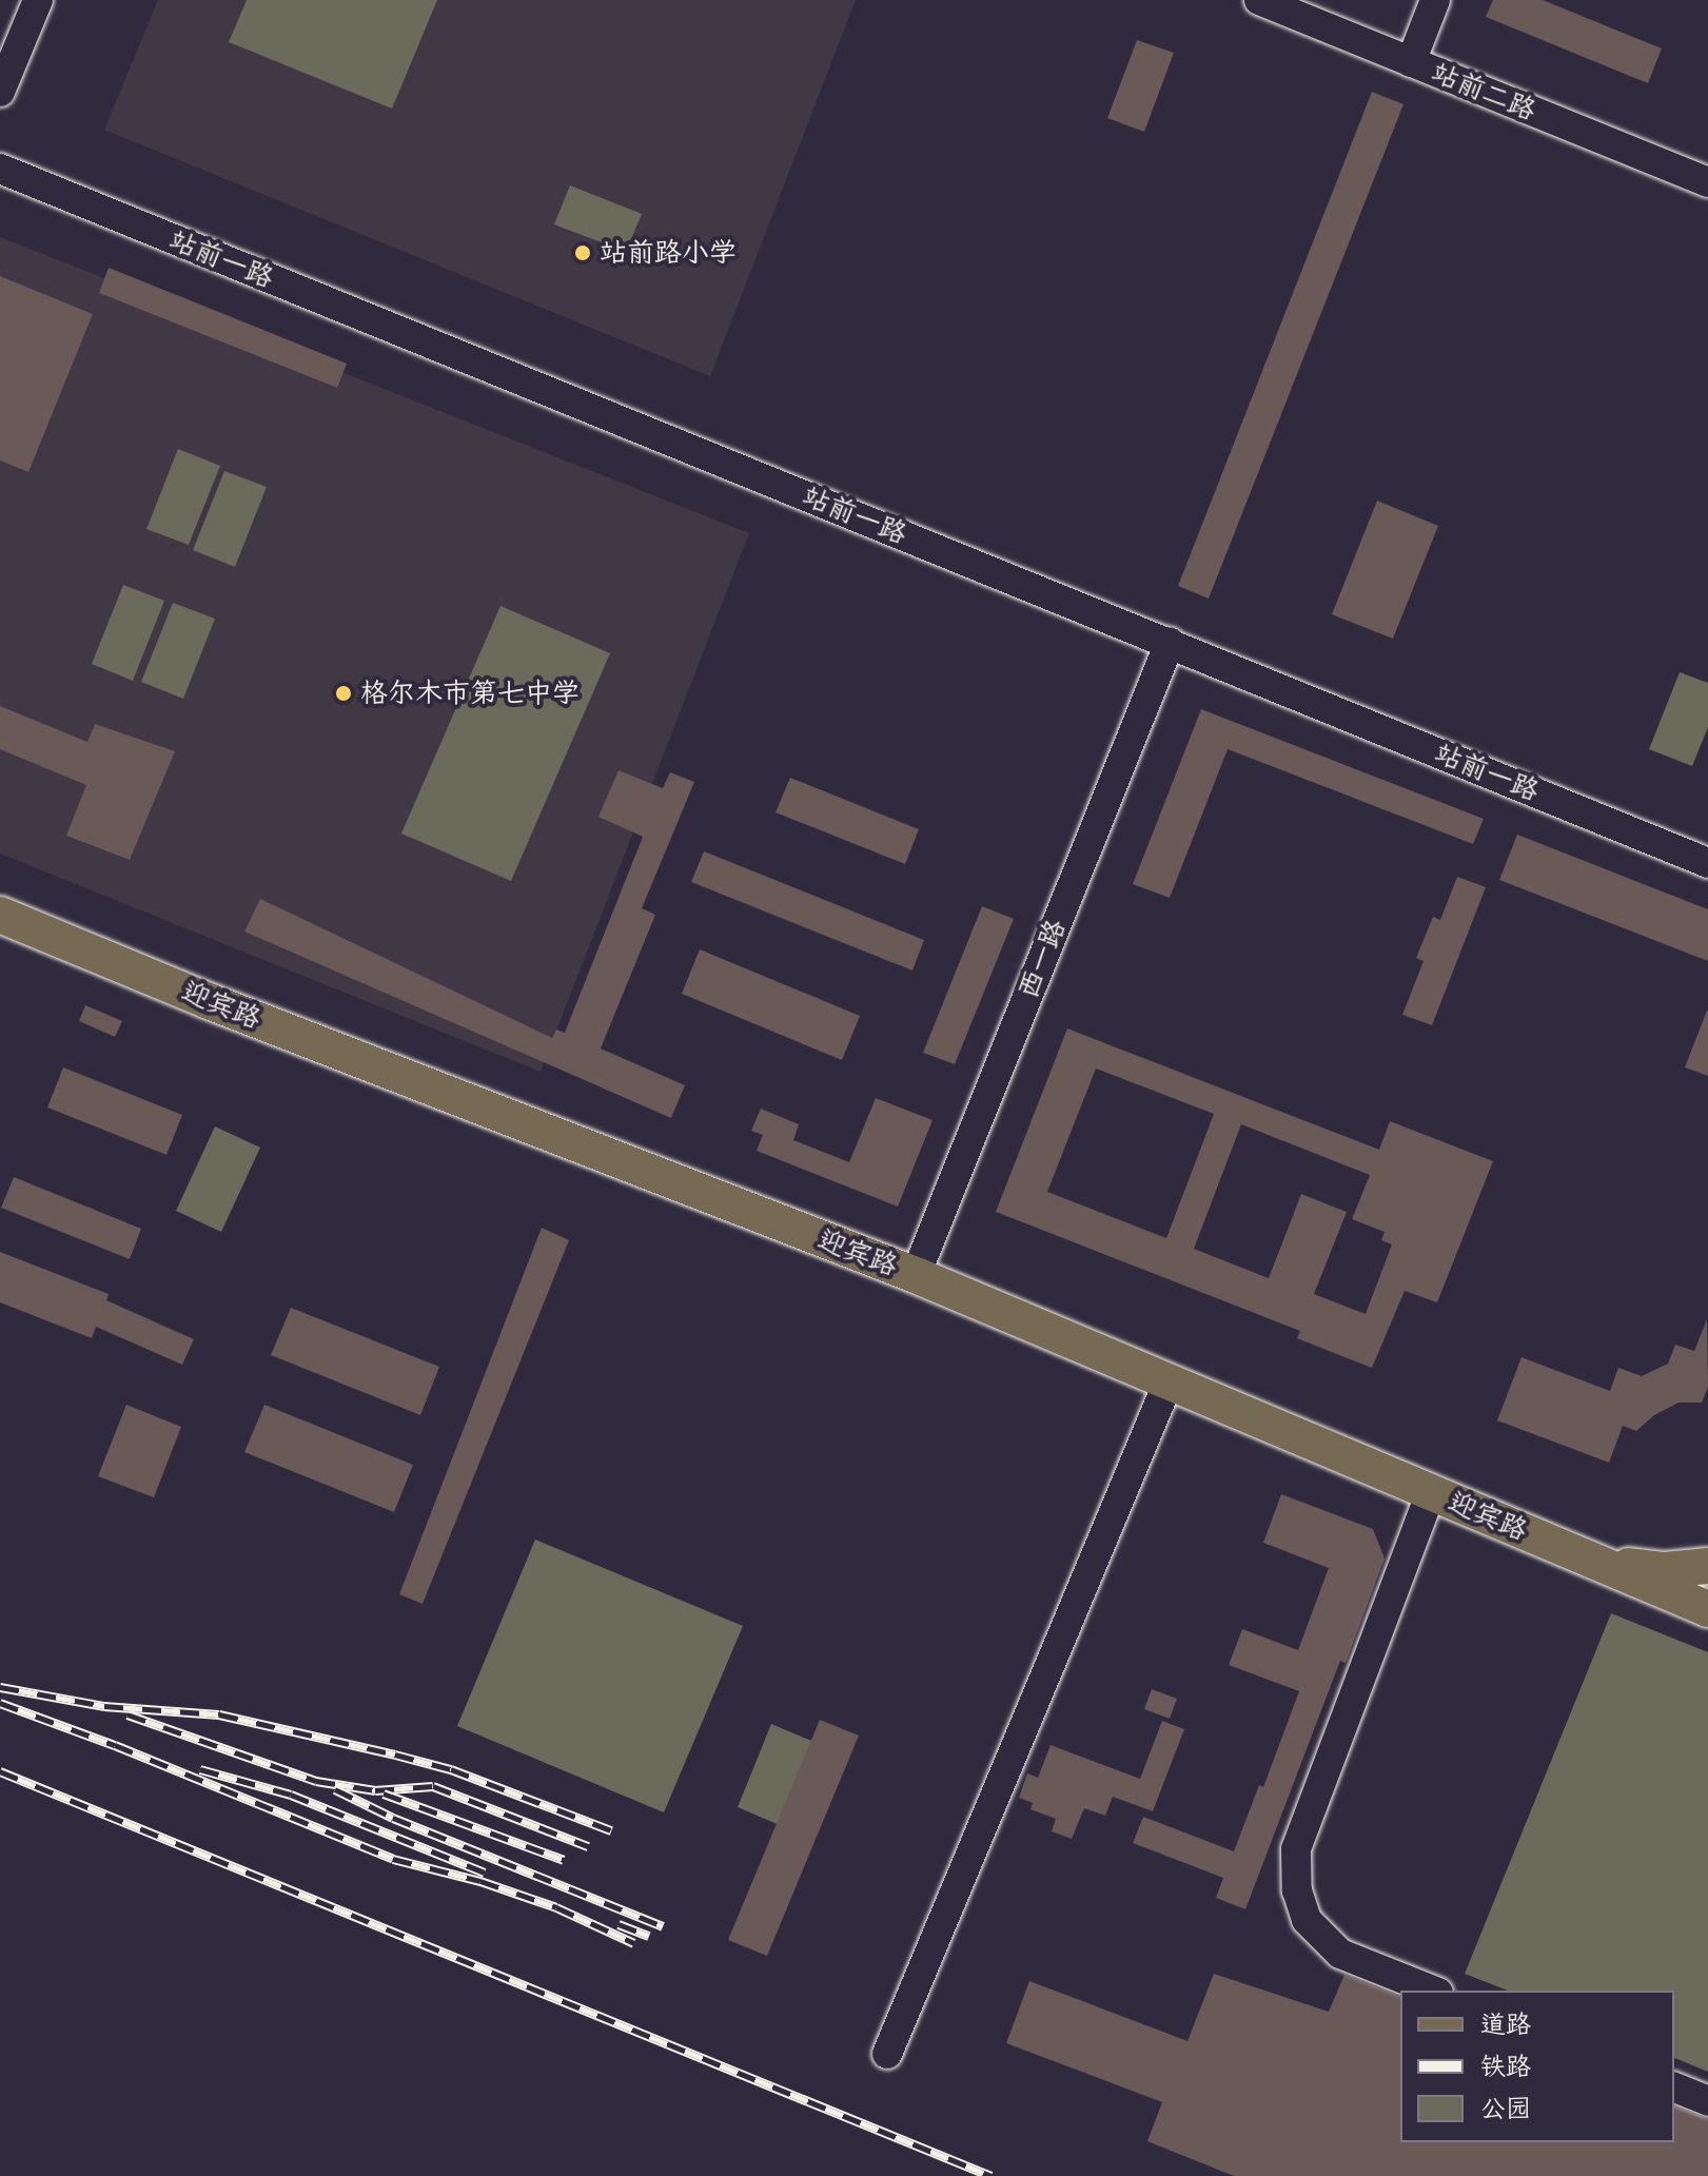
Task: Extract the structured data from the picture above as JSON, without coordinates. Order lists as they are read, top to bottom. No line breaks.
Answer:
{"streets":{"main road":["迎宾路"],"street":["站前二路","站前一路","西一路"]},"crossings":[["站前一路","西一路"],["西一路","迎宾路"]],"places":["站前路小学","格尔木市第七中学"],"legend":["道路","铁路","公园"]}
